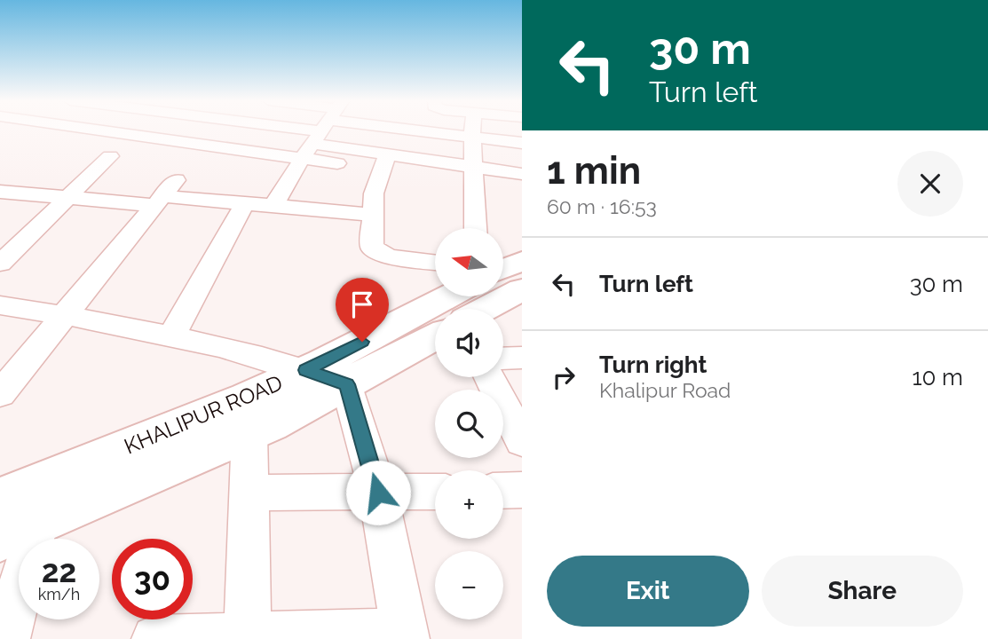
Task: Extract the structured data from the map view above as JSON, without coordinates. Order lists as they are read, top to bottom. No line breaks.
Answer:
{"streets":{"street":["KHALIPUR ROAD"]},"north":"left","page":{"turn":["30 m","Turn left"],"heading":["1 min","60 m · 16:53"],"map_buttons":["+","−"],"list":[{"name":"Turn left","value":"30 m"},{"name":"Turn right","note":"Khalipur Road","value":"10 m"}],"speed":"22 km/h","limit":"30","buttons":["Exit","Share"]}}
